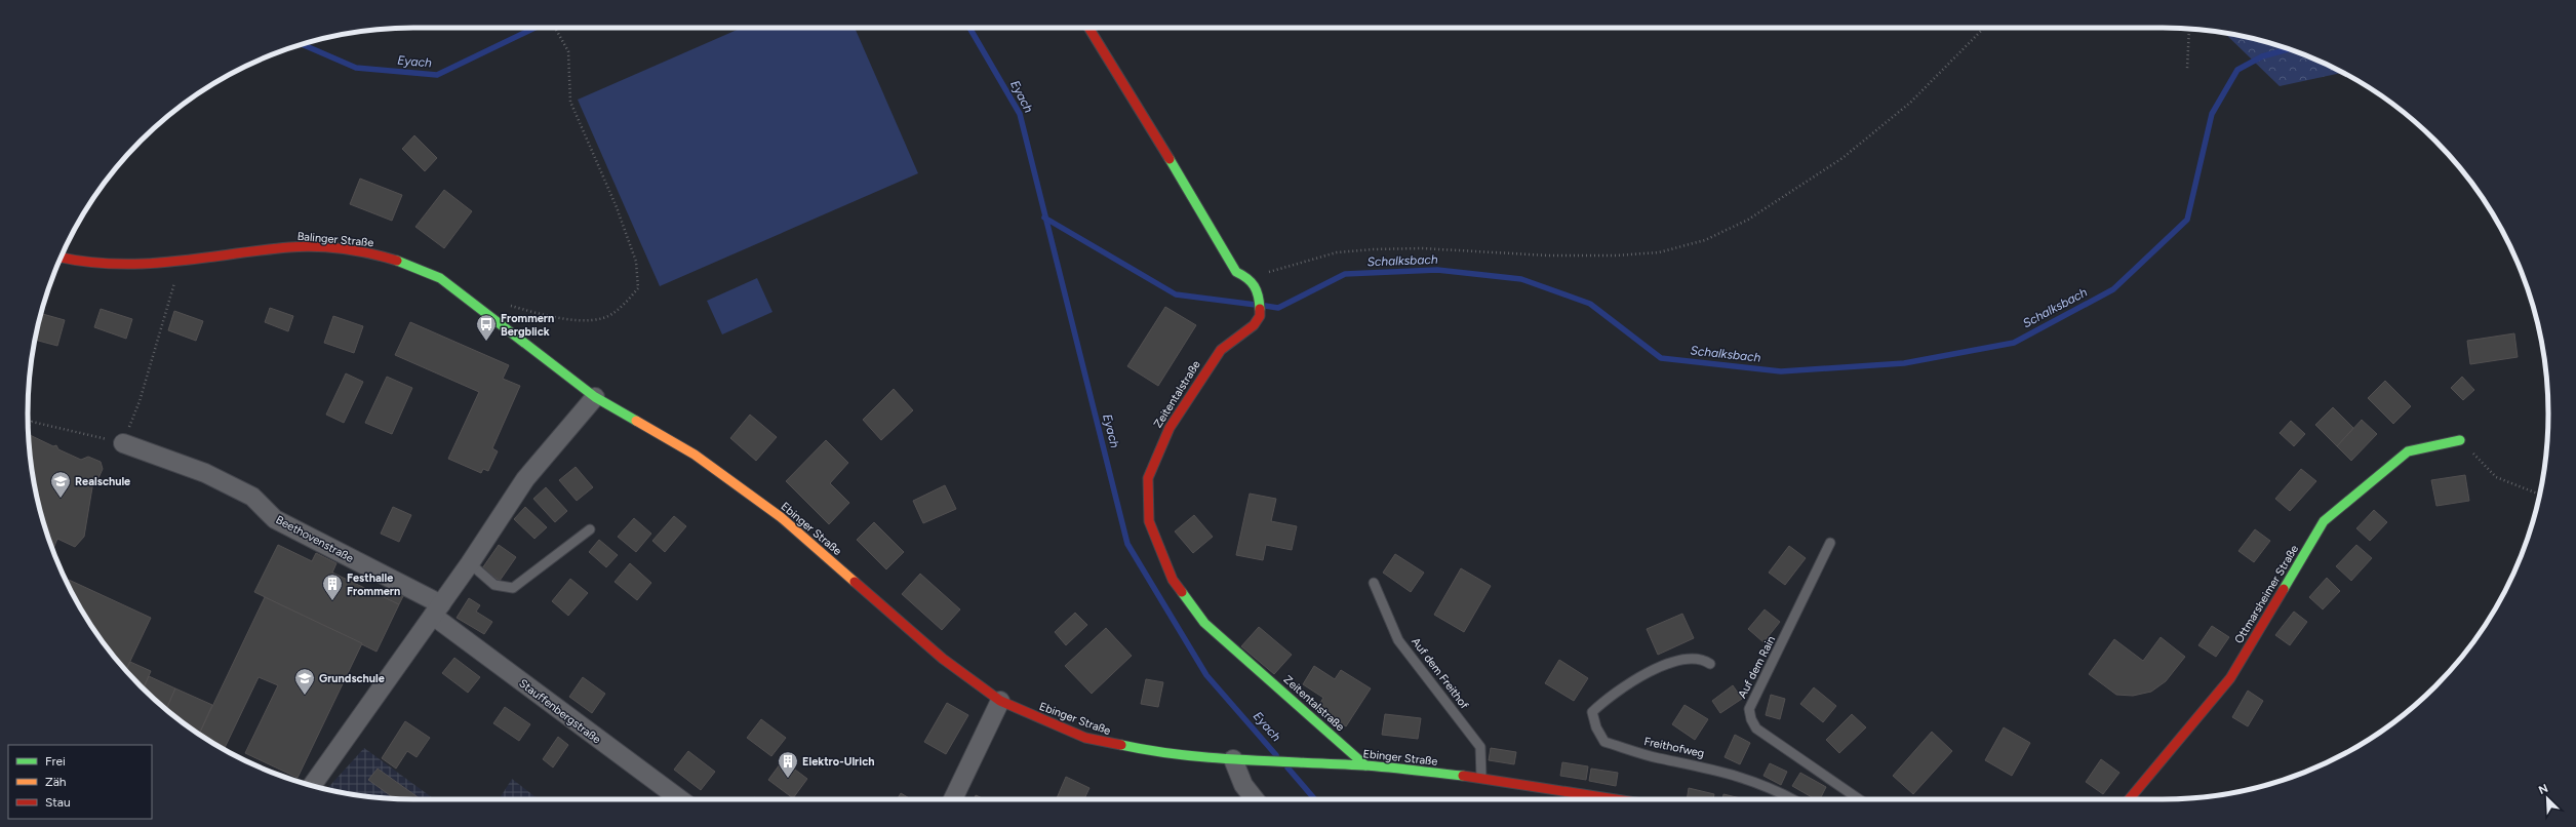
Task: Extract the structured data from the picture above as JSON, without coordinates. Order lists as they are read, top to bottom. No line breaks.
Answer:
{"streets":{"main road":["Balinger Straße","Zeitentalstraße","Ebinger Straße","Ottmarsheimer Straße"],"street":["Beethovenstraße","Stauffenbergstraße"],"lane":["Auf dem Rain","Auf dem Freithof","Freithofweg"]},"crossings":[["Balinger Straße","Ebinger Straße"],["Zeitentalstraße","Ebinger Straße"],["Ebinger Straße","Auf dem Freithof"],["Beethovenstraße","Stauffenbergstraße"]],"water":["Eyach","Schalksbach"],"places":{"bus stop":["Frommern Bergblick"],"school or university":["Realschule","Grundschule"],"building":["Festhalle Frommern","Elektro-Ulrich"]},"legend":["Frei","Zäh","Stau"],"north":"top left"}
